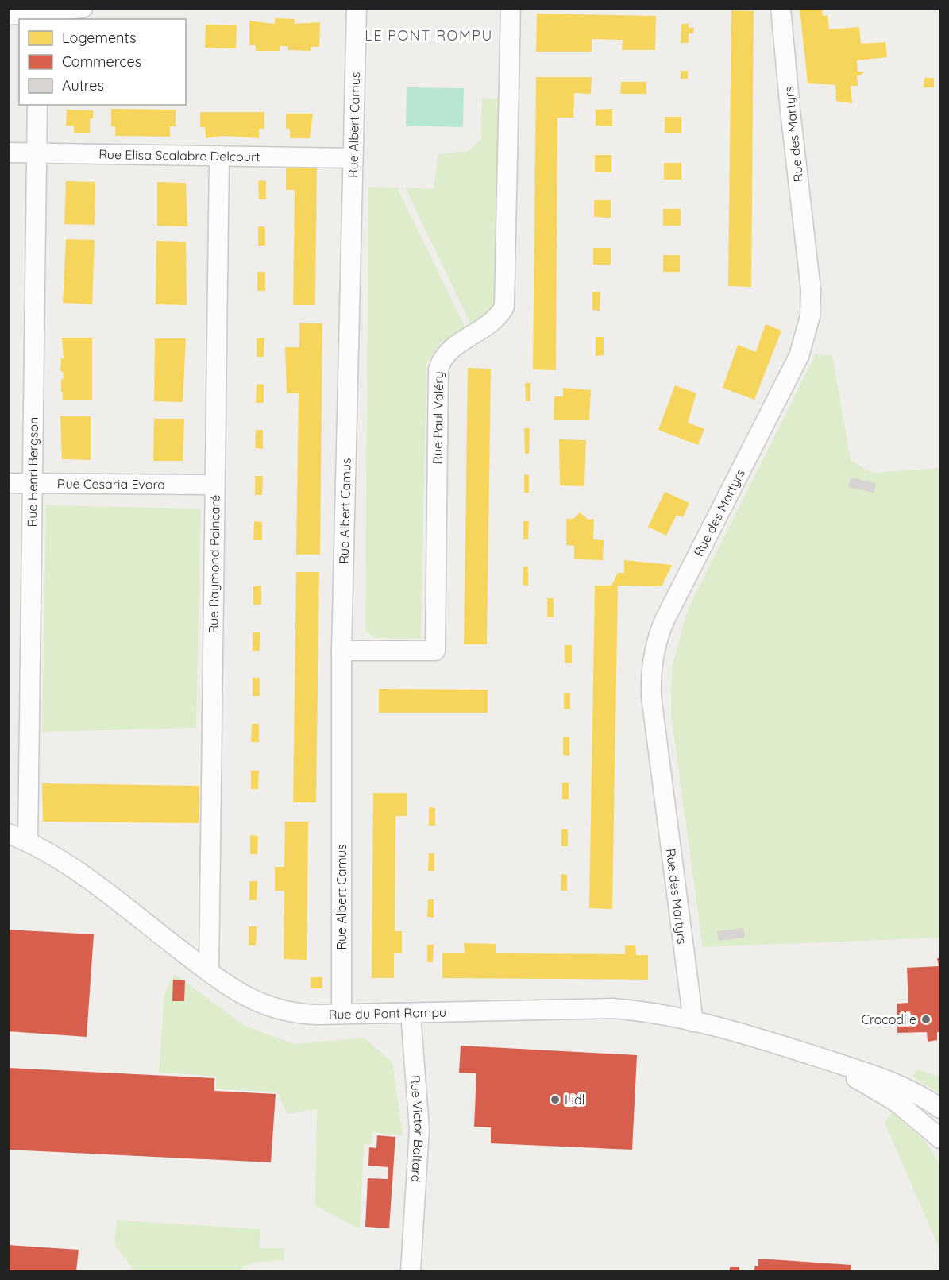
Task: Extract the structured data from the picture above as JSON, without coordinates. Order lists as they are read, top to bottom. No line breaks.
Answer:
{"streets":{"street":["Rue Albert Camus","Rue des Martyrs","Rue Elisa Scalabre Delcourt","Rue Paul Valéry","Rue Henri Bergson","Rue Cesaria Evora","Rue Raymond Poincaré","Rue du Pont Rompu","Rue Victor Baltard"]},"crossings":[["Rue Albert Camus","Rue Elisa Scalabre Delcourt"],["Rue Albert Camus","Rue Paul Valéry"],["Rue Albert Camus","Rue du Pont Rompu"],["Rue des Martyrs","Rue du Pont Rompu"],["Rue Elisa Scalabre Delcourt","Rue Henri Bergson"],["Rue Elisa Scalabre Delcourt","Rue Raymond Poincaré"],["Rue Henri Bergson","Rue Cesaria Evora"],["Rue Henri Bergson","Rue du Pont Rompu"],["Rue Cesaria Evora","Rue Raymond Poincaré"],["Rue Raymond Poincaré","Rue du Pont Rompu"],["Rue du Pont Rompu","Rue Victor Baltard"]],"districts":["LE PONT ROMPU"],"places":["Crocodile","Lidl"],"legend":["Logements","Commerces","Autres"]}
